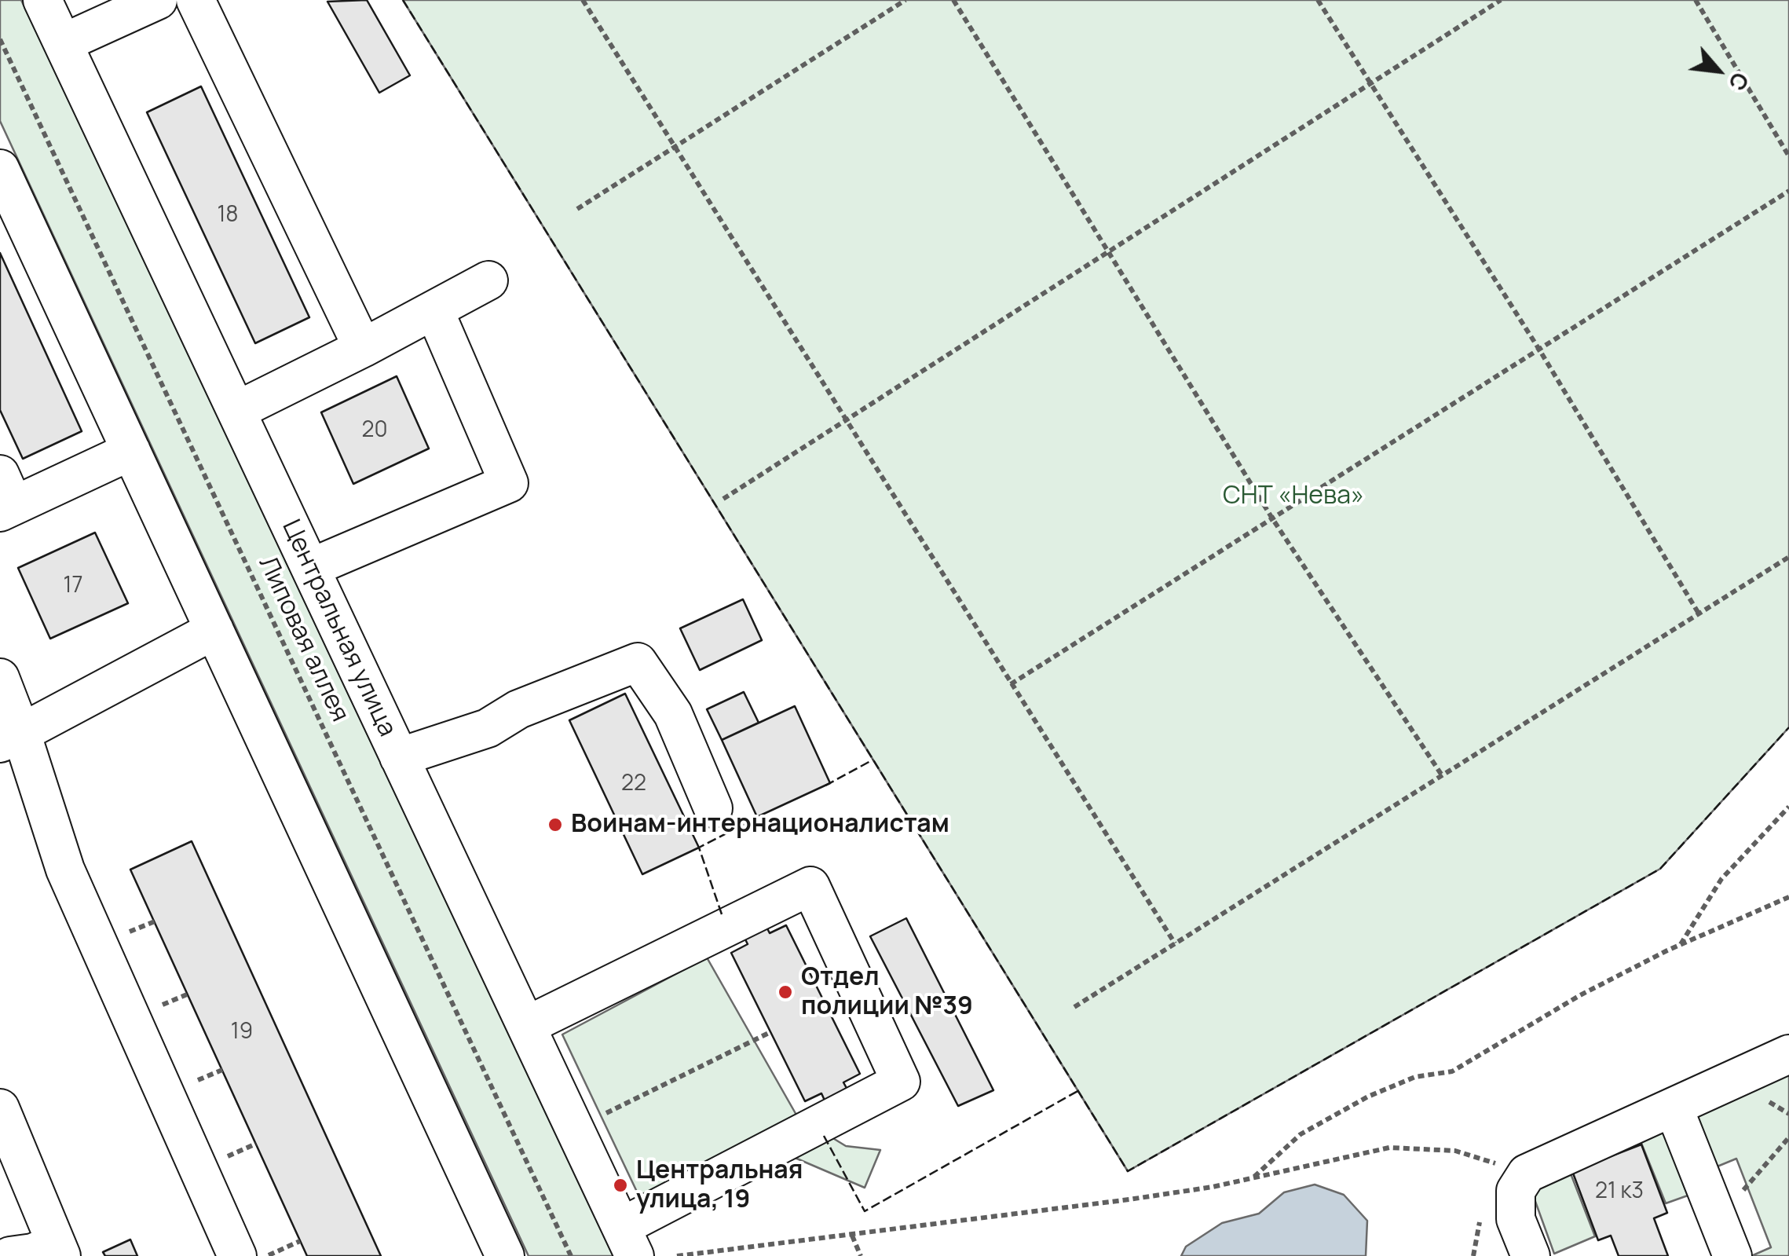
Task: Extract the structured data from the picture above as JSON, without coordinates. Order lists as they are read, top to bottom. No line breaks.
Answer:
{"streets":{"street":["Центральная улица"],"path":["Липовая аллея"]},"parks":["СНТ «Нева»"],"places":["Воинам-интернационалистам","Отдел полиции №39","Центральная улица, 19"],"house_numbers":["18","20","17","22","19","21 к3"],"north":"bottom right"}
